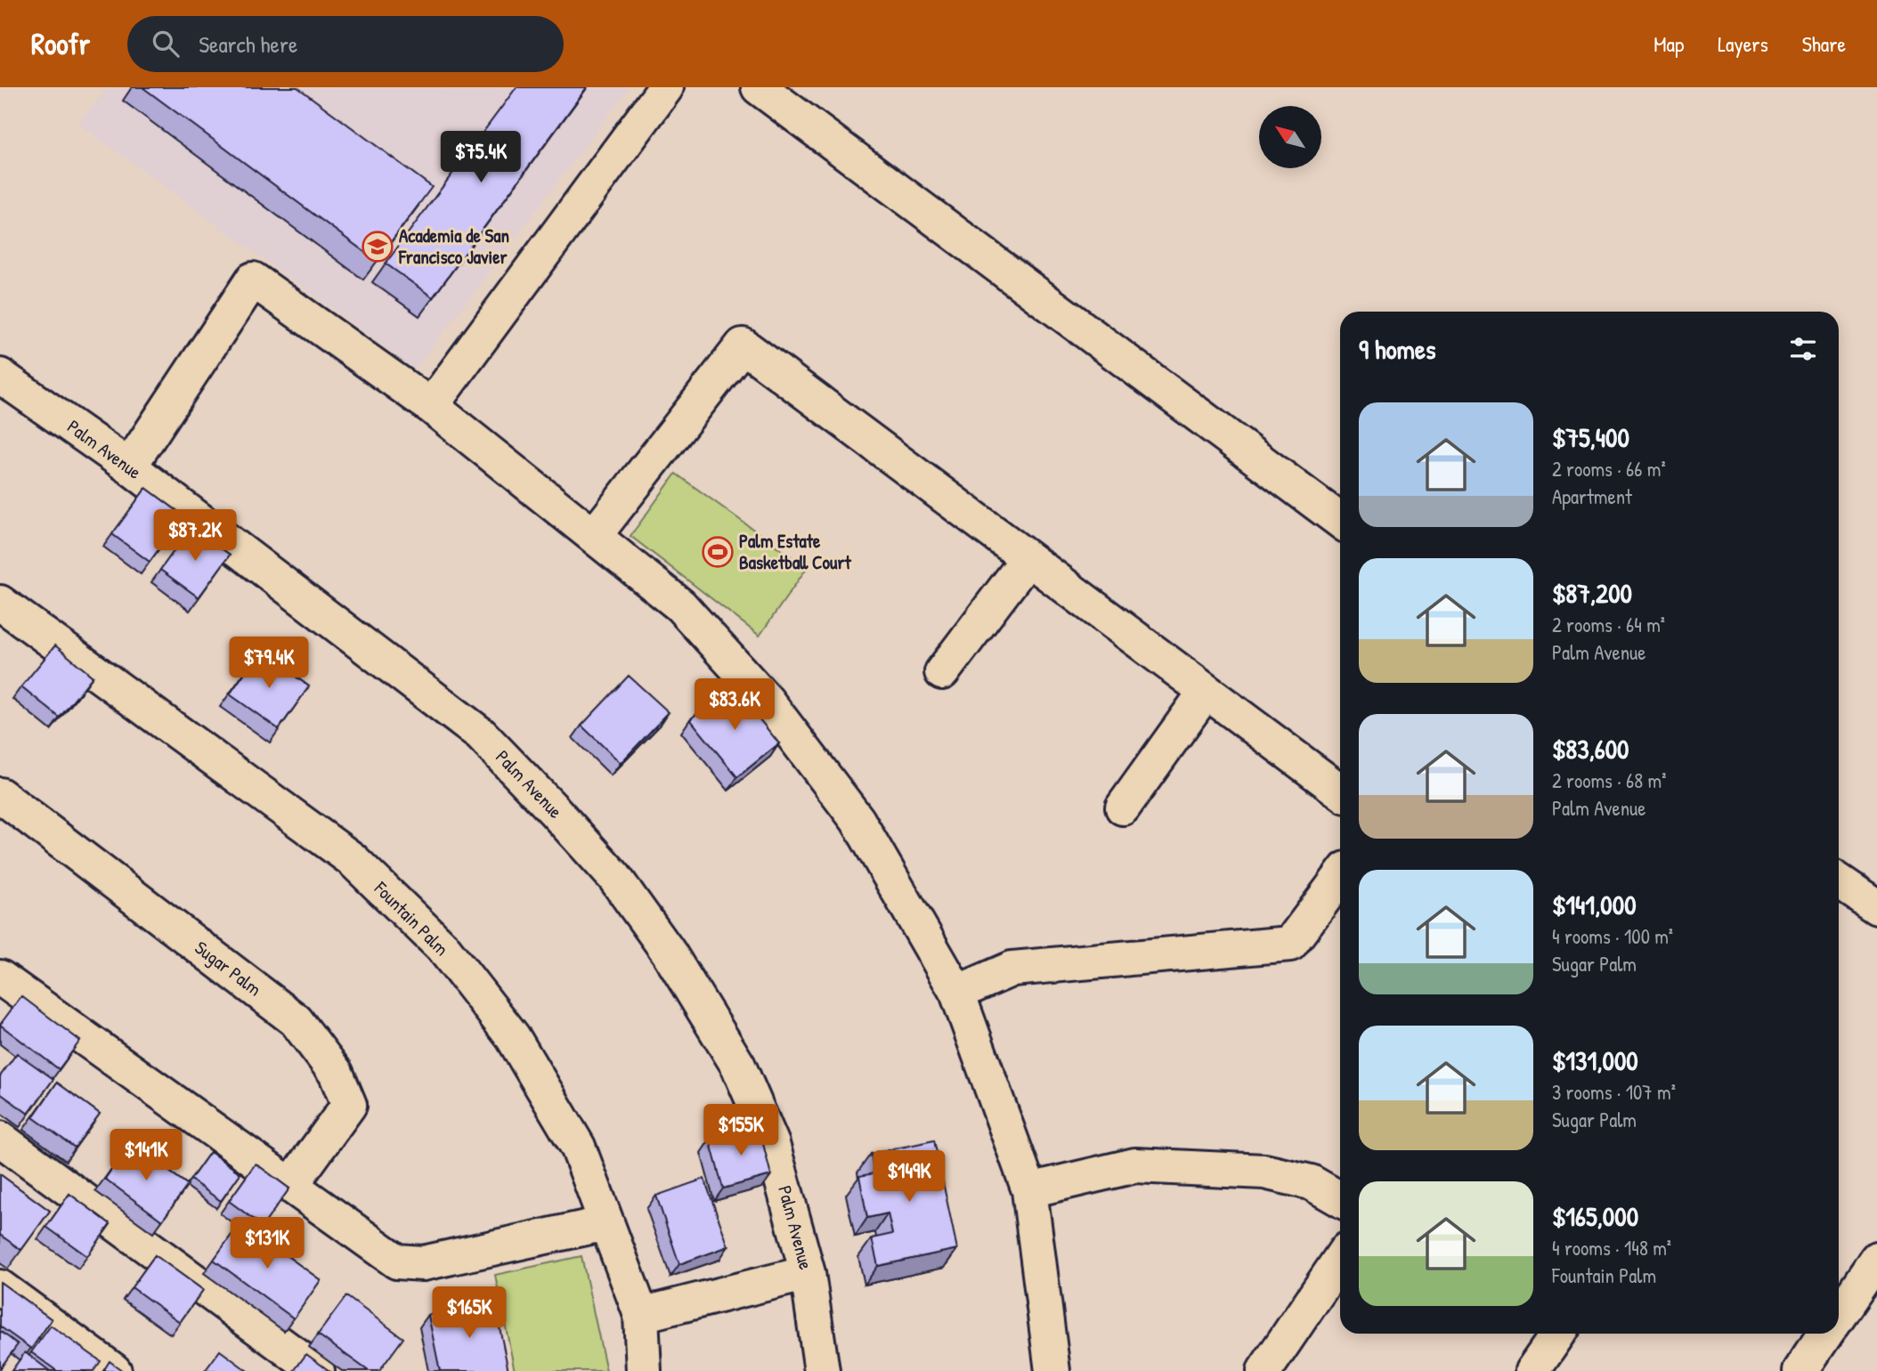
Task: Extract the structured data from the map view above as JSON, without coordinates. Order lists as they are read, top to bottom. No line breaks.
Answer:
{"streets":{"street":["Palm Avenue","Fountain Palm","Sugar Palm"]},"places":{"school or university":["Academia de San Francisco Javier"],"sports":["Palm Estate Basketball Court"]},"north":"top left","page":{"header":"Roofr","search":"Search here","nav":["Map","Layers","Share"],"price":["$75.4K","$87.2K","$79.4K","$83.6K","$155K","$141K","$149K","$131K","$165K"],"heading":"9 homes","list":[{"name":"$75,400","note":"2 rooms · 66 m² · Apartment"},{"name":"$87,200","note":"2 rooms · 64 m² · Palm Avenue"},{"name":"$83,600","note":"2 rooms · 68 m² · Palm Avenue"},{"name":"$141,000","note":"4 rooms · 100 m² · Sugar Palm"},{"name":"$131,000","note":"3 rooms · 107 m² · Sugar Palm"},{"name":"$165,000","note":"4 rooms · 148 m² · Fountain Palm"}]}}
